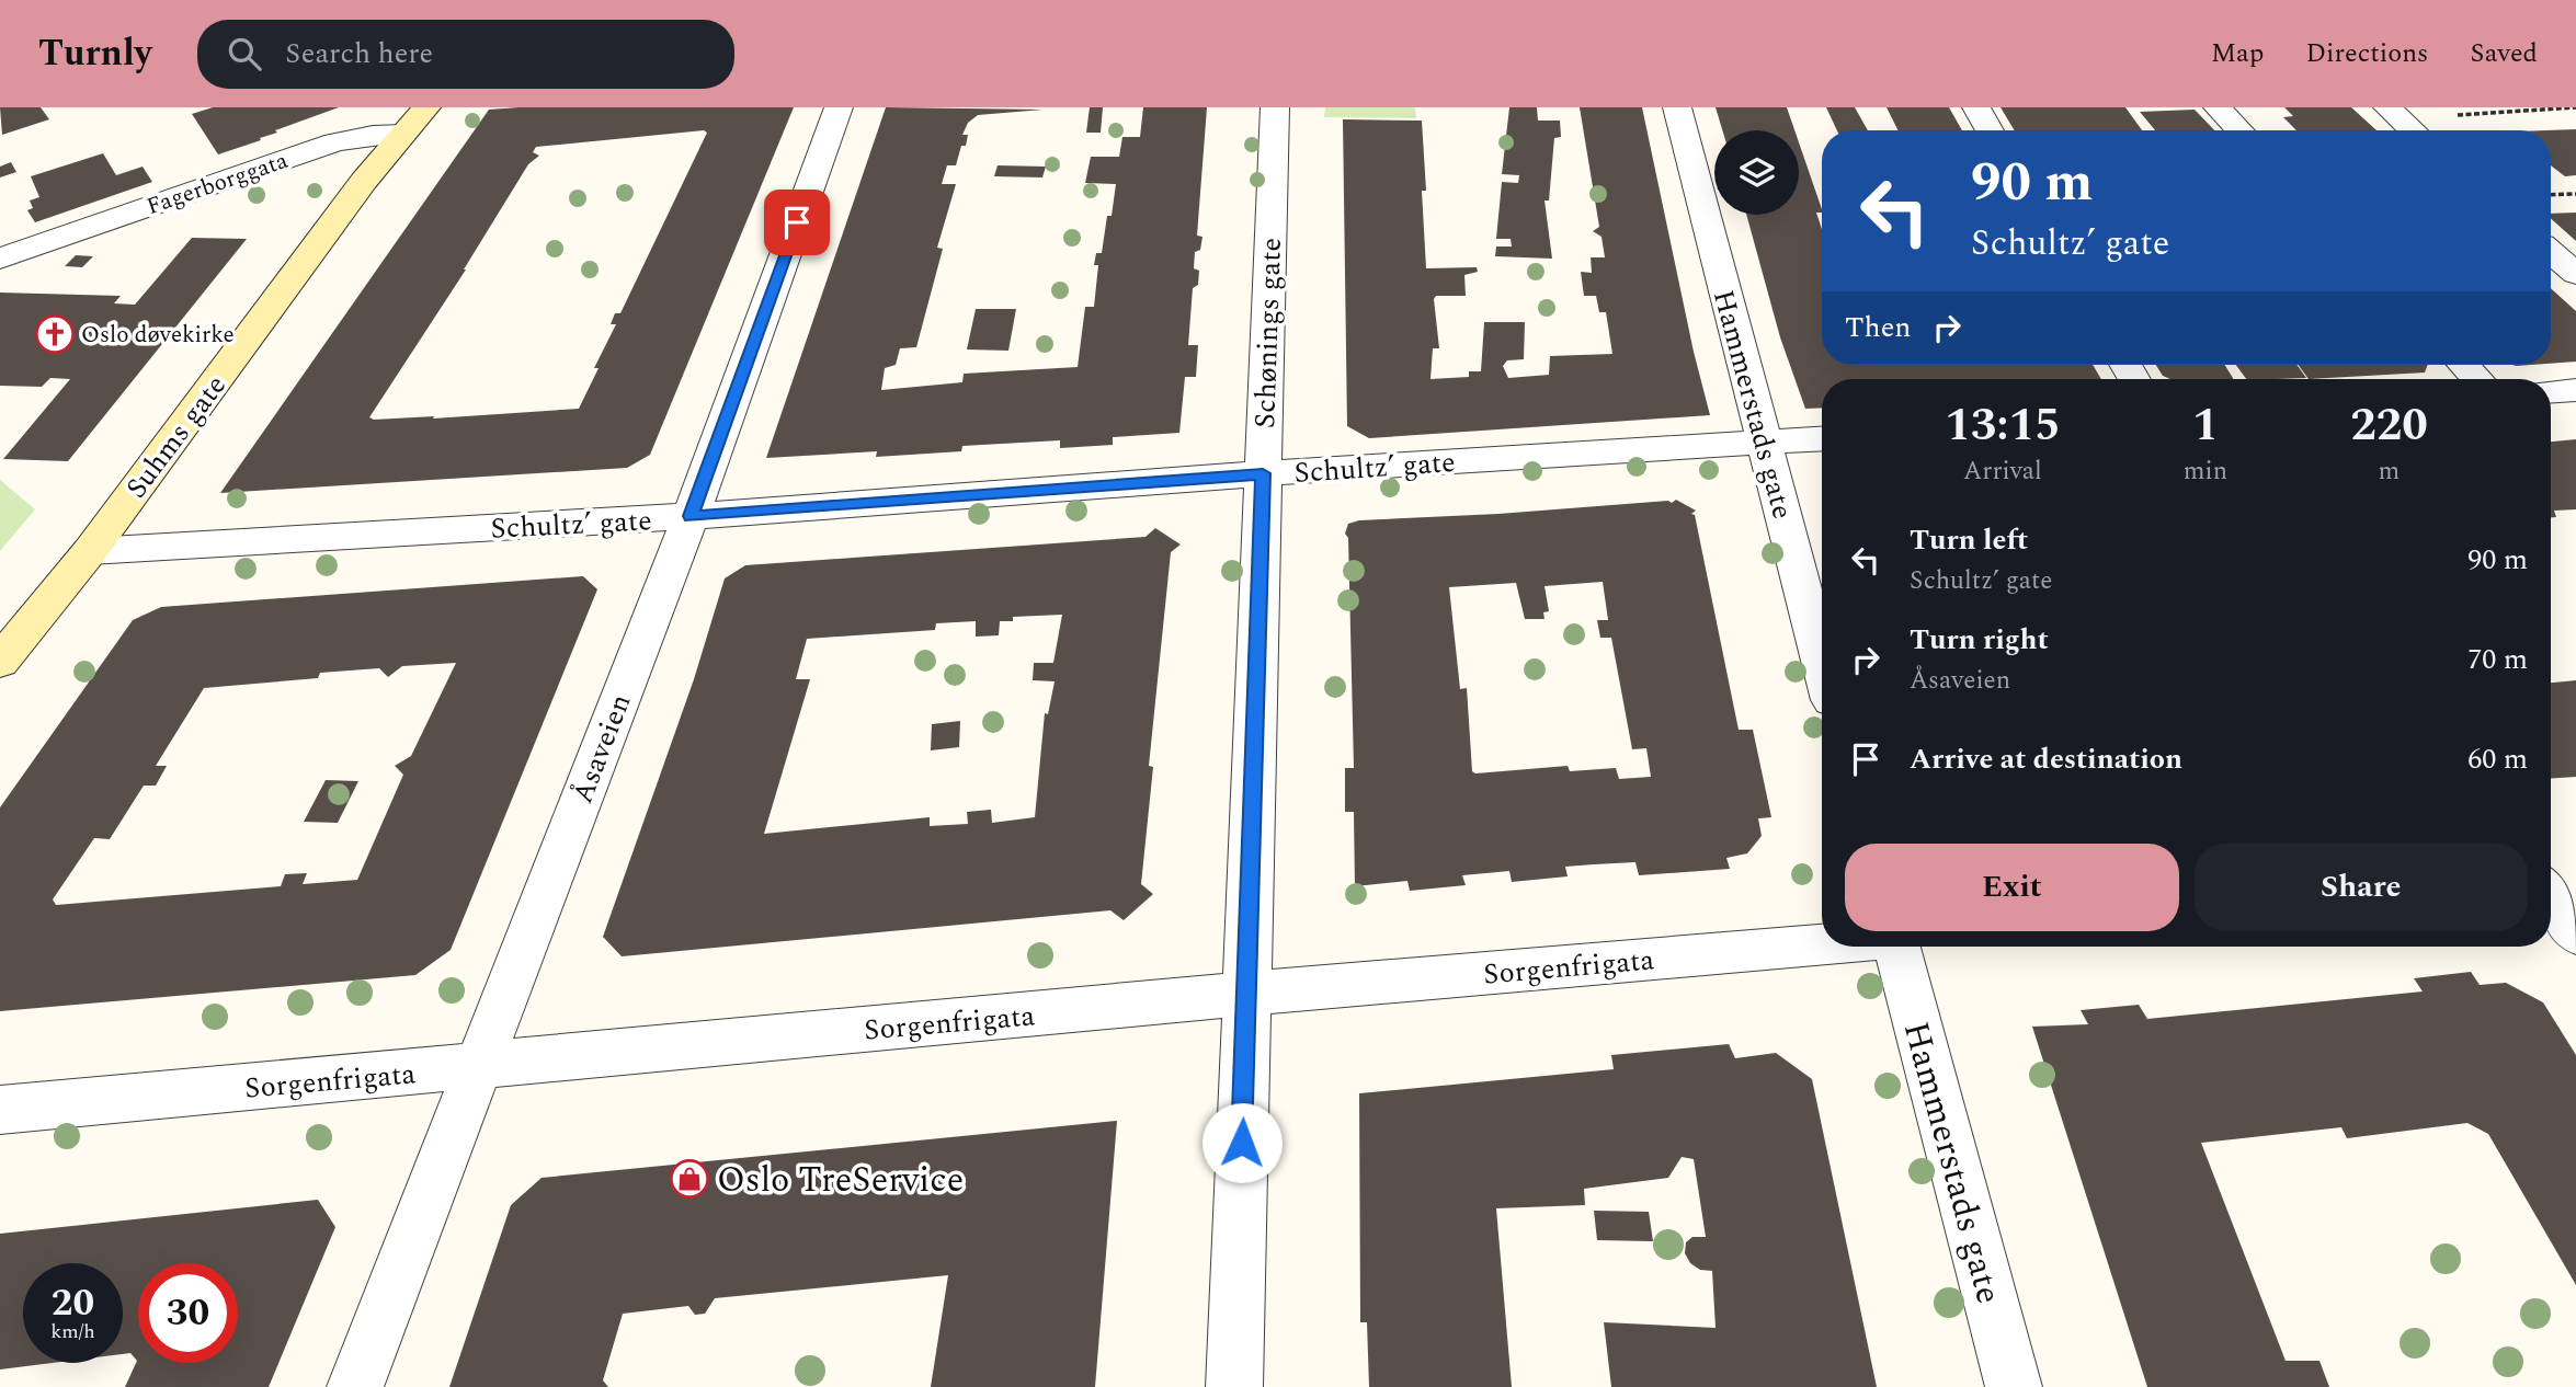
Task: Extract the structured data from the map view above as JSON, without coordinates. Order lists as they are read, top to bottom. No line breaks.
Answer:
{"streets":{"street":["Fagerborggata","Schønings gate","Hammerstads gate","Suhms gate","Schultz’ gate","Åsaveien","Sorgenfrigata"]},"crossings":[["Fagerborggata","Suhms gate"],["Schønings gate","Schultz’ gate"],["Schønings gate","Sorgenfrigata"],["Hammerstads gate","Schultz’ gate"],["Suhms gate","Schultz’ gate"],["Schultz’ gate","Åsaveien"],["Åsaveien","Sorgenfrigata"]],"places":{"church":["Oslo døvekirke"],"shop":["Oslo TreService"]},"page":{"header":"Turnly","search":"Search here","nav":["Map","Directions","Saved"],"turn":["90 m","Schultz’ gate"],"then":"Then","eta":["13:15","Arrival","1","min","220","m"],"list":[{"name":"Turn left","note":"Schultz’ gate","value":"90 m"},{"name":"Turn right","note":"Åsaveien","value":"70 m"},{"name":"Arrive at destination","value":"60 m"}],"buttons":["Exit","Share"],"speed":"20 km/h","limit":"30"}}
